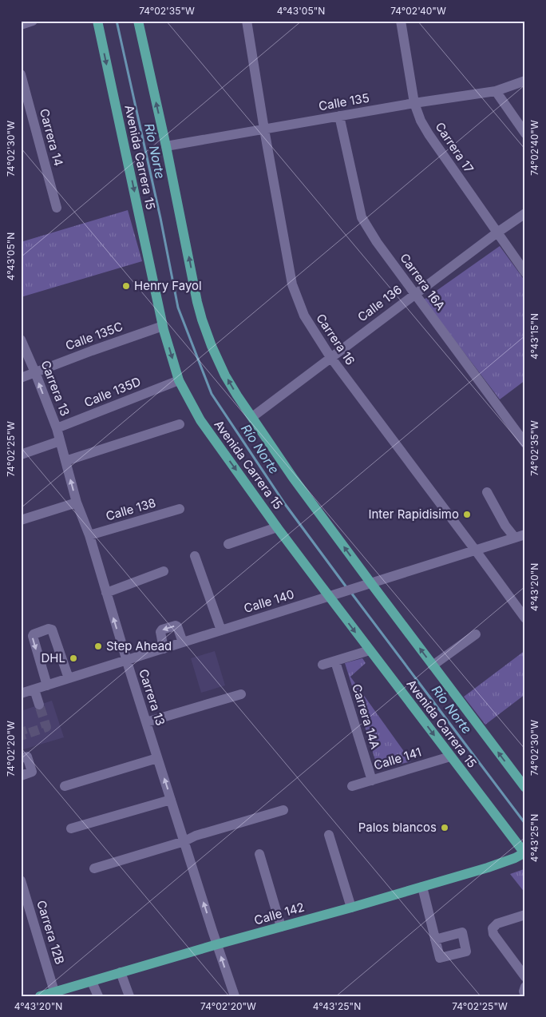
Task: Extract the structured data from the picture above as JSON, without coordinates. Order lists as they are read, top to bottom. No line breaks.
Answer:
{"streets":{"main road":["Avenida Carrera 15","Calle 142"],"street":["Calle 135","Carrera 14","Carrera 17","Carrera 16A","Calle 136","Calle 135C","Carrera 16","Carrera 13","Calle 135D","Calle 138","Calle 140","Carrera 14A","Calle 141","Carrera 12B"]},"crossings":[["Calle 135","Carrera 17"],["Calle 135","Carrera 16A"],["Calle 135","Carrera 16"],["Carrera 17","Calle 136"],["Avenida Carrera 15","Calle 135C"],["Avenida Carrera 15","Calle 135D"],["Avenida Carrera 15","Calle 140"],["Avenida Carrera 15","Calle 141"],["Avenida Carrera 15","Calle 142"],["Carrera 16A","Calle 136"],["Calle 136","Carrera 16"],["Calle 135C","Carrera 13"],["Carrera 16","Calle 140"],["Carrera 13","Calle 135D"],["Carrera 13","Calle 138"],["Carrera 13","Calle 140"],["Carrera 13","Calle 142"],["Carrera 14A","Calle 141"],["Calle 142","Carrera 12B"]],"one_way":["Carrera 13"],"water":["Río Norte"],"places":["Henry Fayol","Inter Rapidisimo","Step Ahead","DHL","Palos blancos"],"coordinates":["74°02'35\"W","4°43'05\"N","74°02'40\"W","74°02'30\"W","4°43'15\"N","74°02'25\"W","4°43'20\"N","74°02'20\"W","4°43'25\"N"]}
